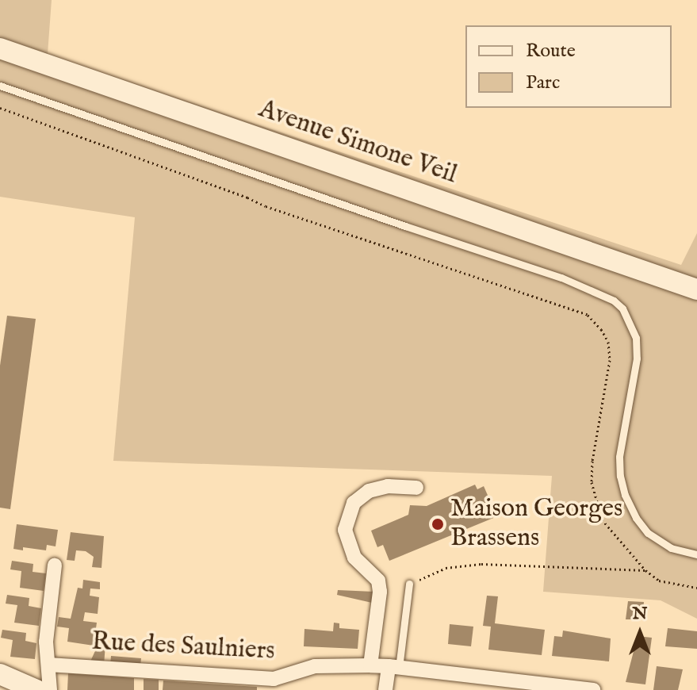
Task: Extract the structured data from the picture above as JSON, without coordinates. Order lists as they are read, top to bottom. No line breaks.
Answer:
{"streets":{"main road":["Avenue Simone Veil"],"street":["Rue des Saulniers"]},"places":["Maison Georges Brassens"],"legend":["Route","Parc"],"north":"top"}
